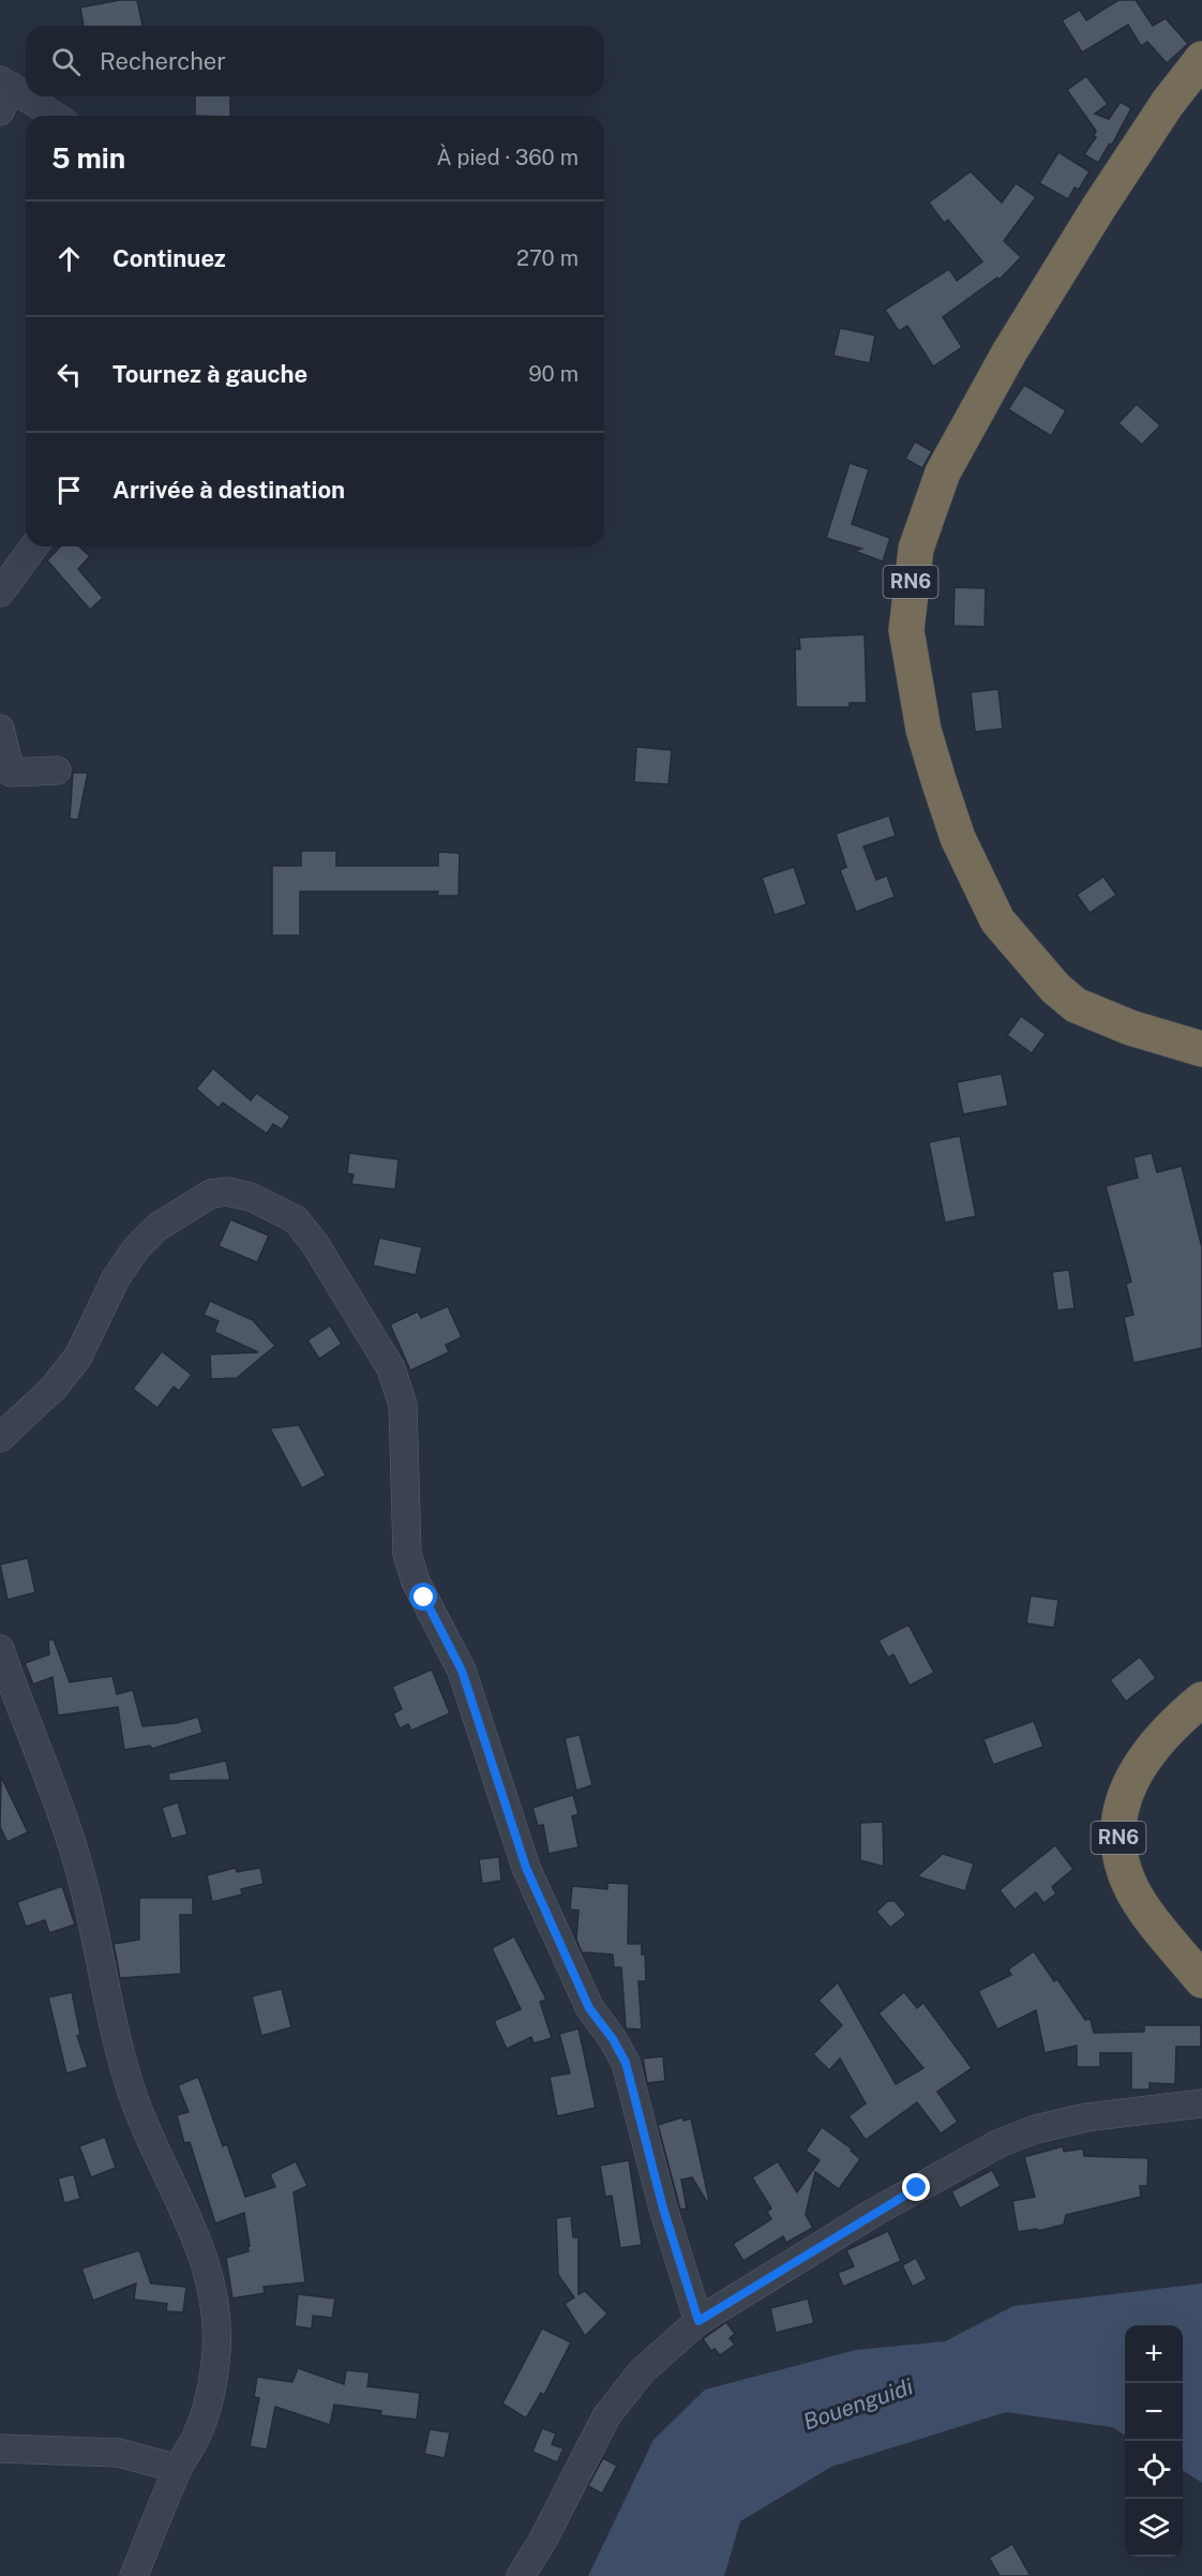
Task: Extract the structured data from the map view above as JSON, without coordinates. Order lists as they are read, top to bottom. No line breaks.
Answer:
{"streets":{"highway":["RN6"]},"water":["Bouenguidi"],"page":{"search":"Rechercher","heading":["5 min","À pied · 360 m"],"list":[["Continuez","270 m"],["Tournez à gauche","90 m"],"Arrivée à destination"],"map_buttons":["+","−"]}}
